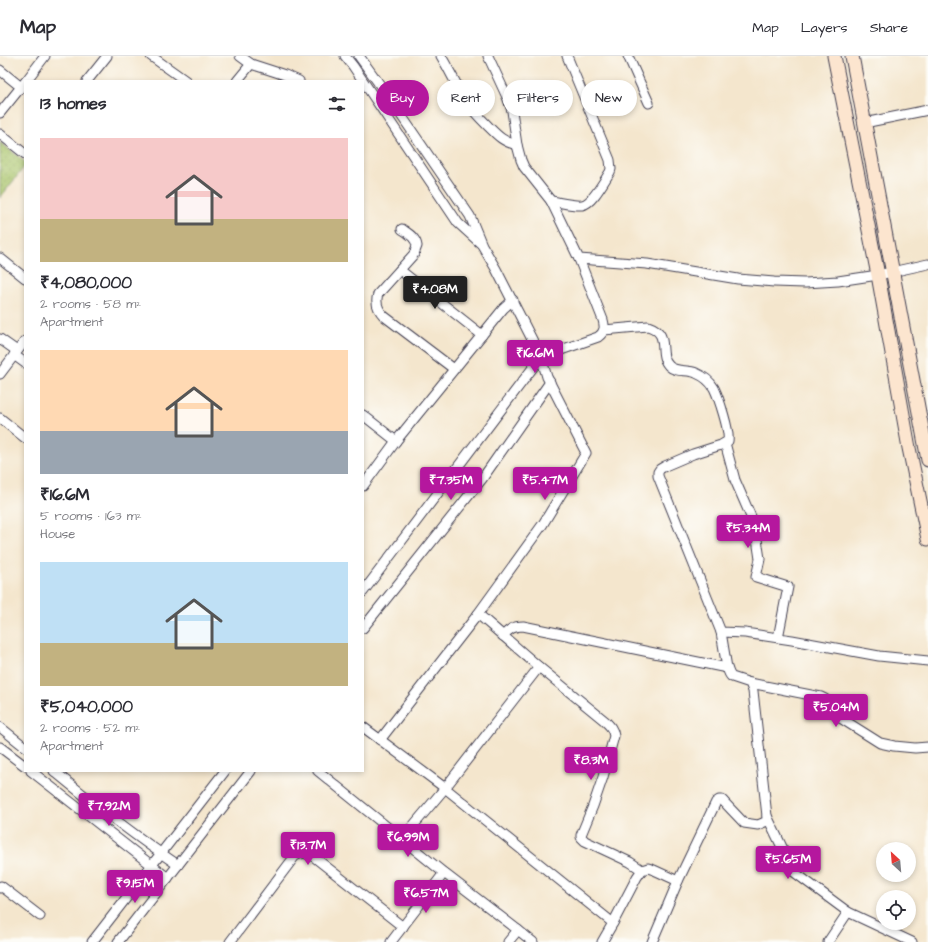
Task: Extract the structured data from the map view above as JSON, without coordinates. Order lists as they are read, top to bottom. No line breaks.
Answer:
{"north":"top left","page":{"header":"Map","nav":["Map","Layers","Share"],"chip":["Buy","Rent","Filters","New"],"heading":"13 homes","list":[{"name":"₹4,080,000","note":"2 rooms · 58 m² · Apartment"},{"name":"₹16.6M","note":"5 rooms · 163 m² · House"},{"name":"₹5,040,000","note":"2 rooms · 52 m² · Apartment"}],"price":["₹4.08M","₹16.6M","₹7.35M","₹5.47M","₹5.34M","₹5.04M","₹8.3M","₹7.92M","₹6.99M","₹13.7M","₹5.65M","₹9.15M","₹6.57M"]}}
